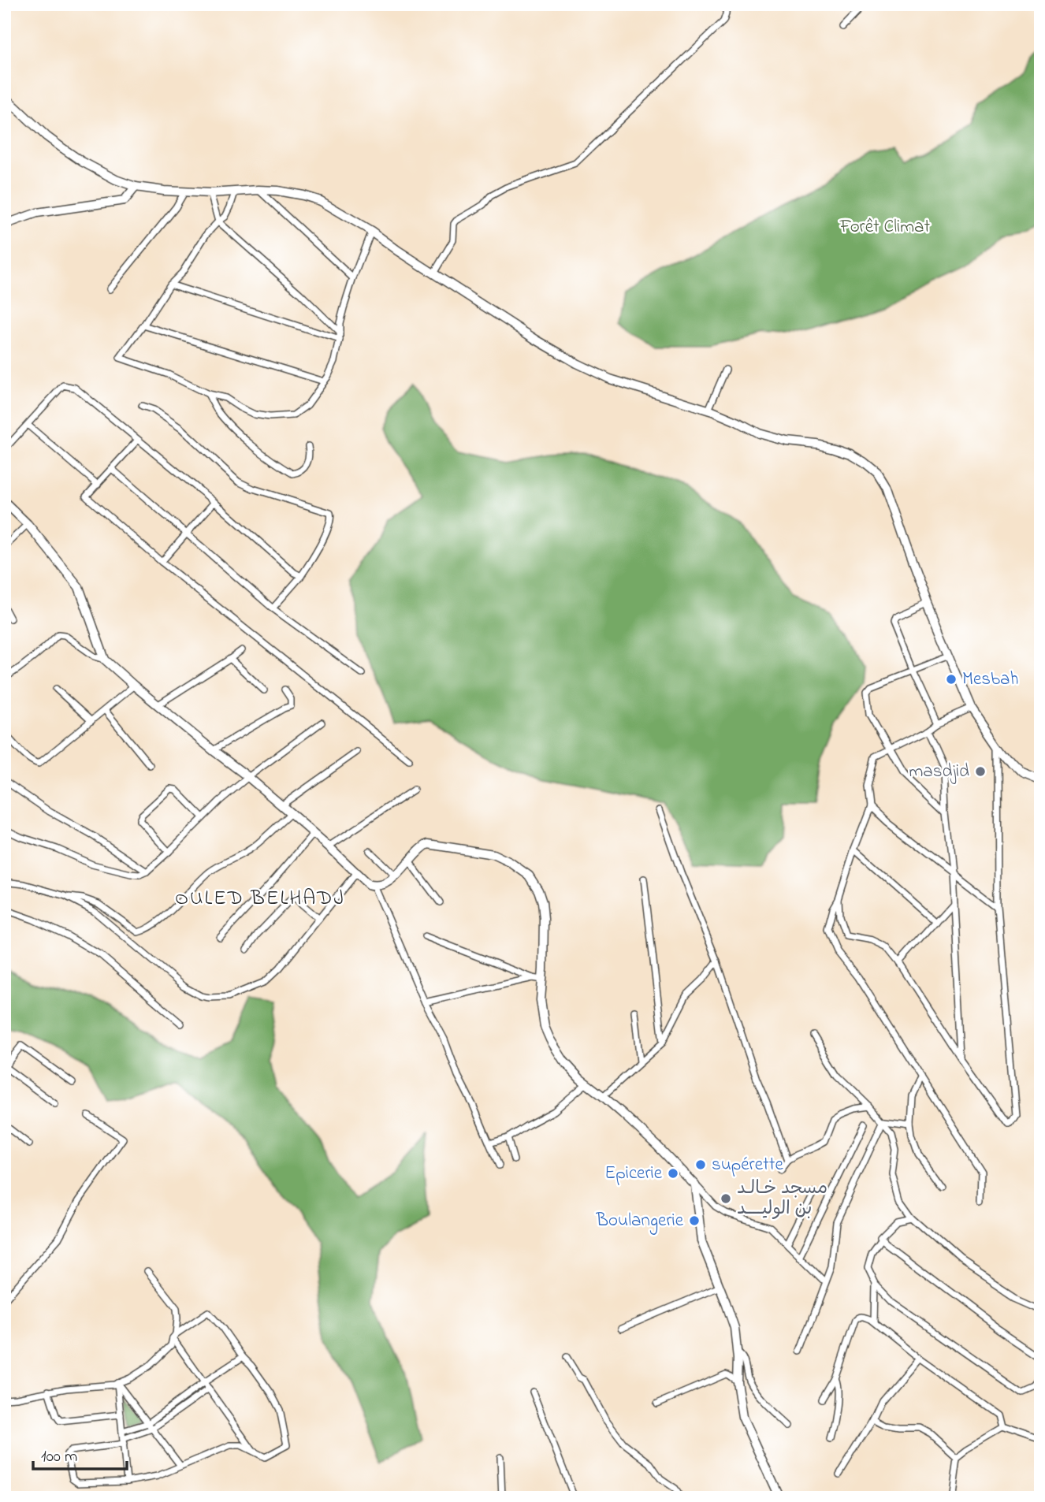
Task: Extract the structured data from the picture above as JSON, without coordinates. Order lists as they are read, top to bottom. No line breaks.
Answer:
{"districts":["OULED BELHADJ"],"parks":["Forêt Climat"],"places":["Mesbah","masdjid","supérette","Epicerie","مسجد خـالـد بن الوليــــد","Boulangerie"],"scale_bar":"100 m"}
